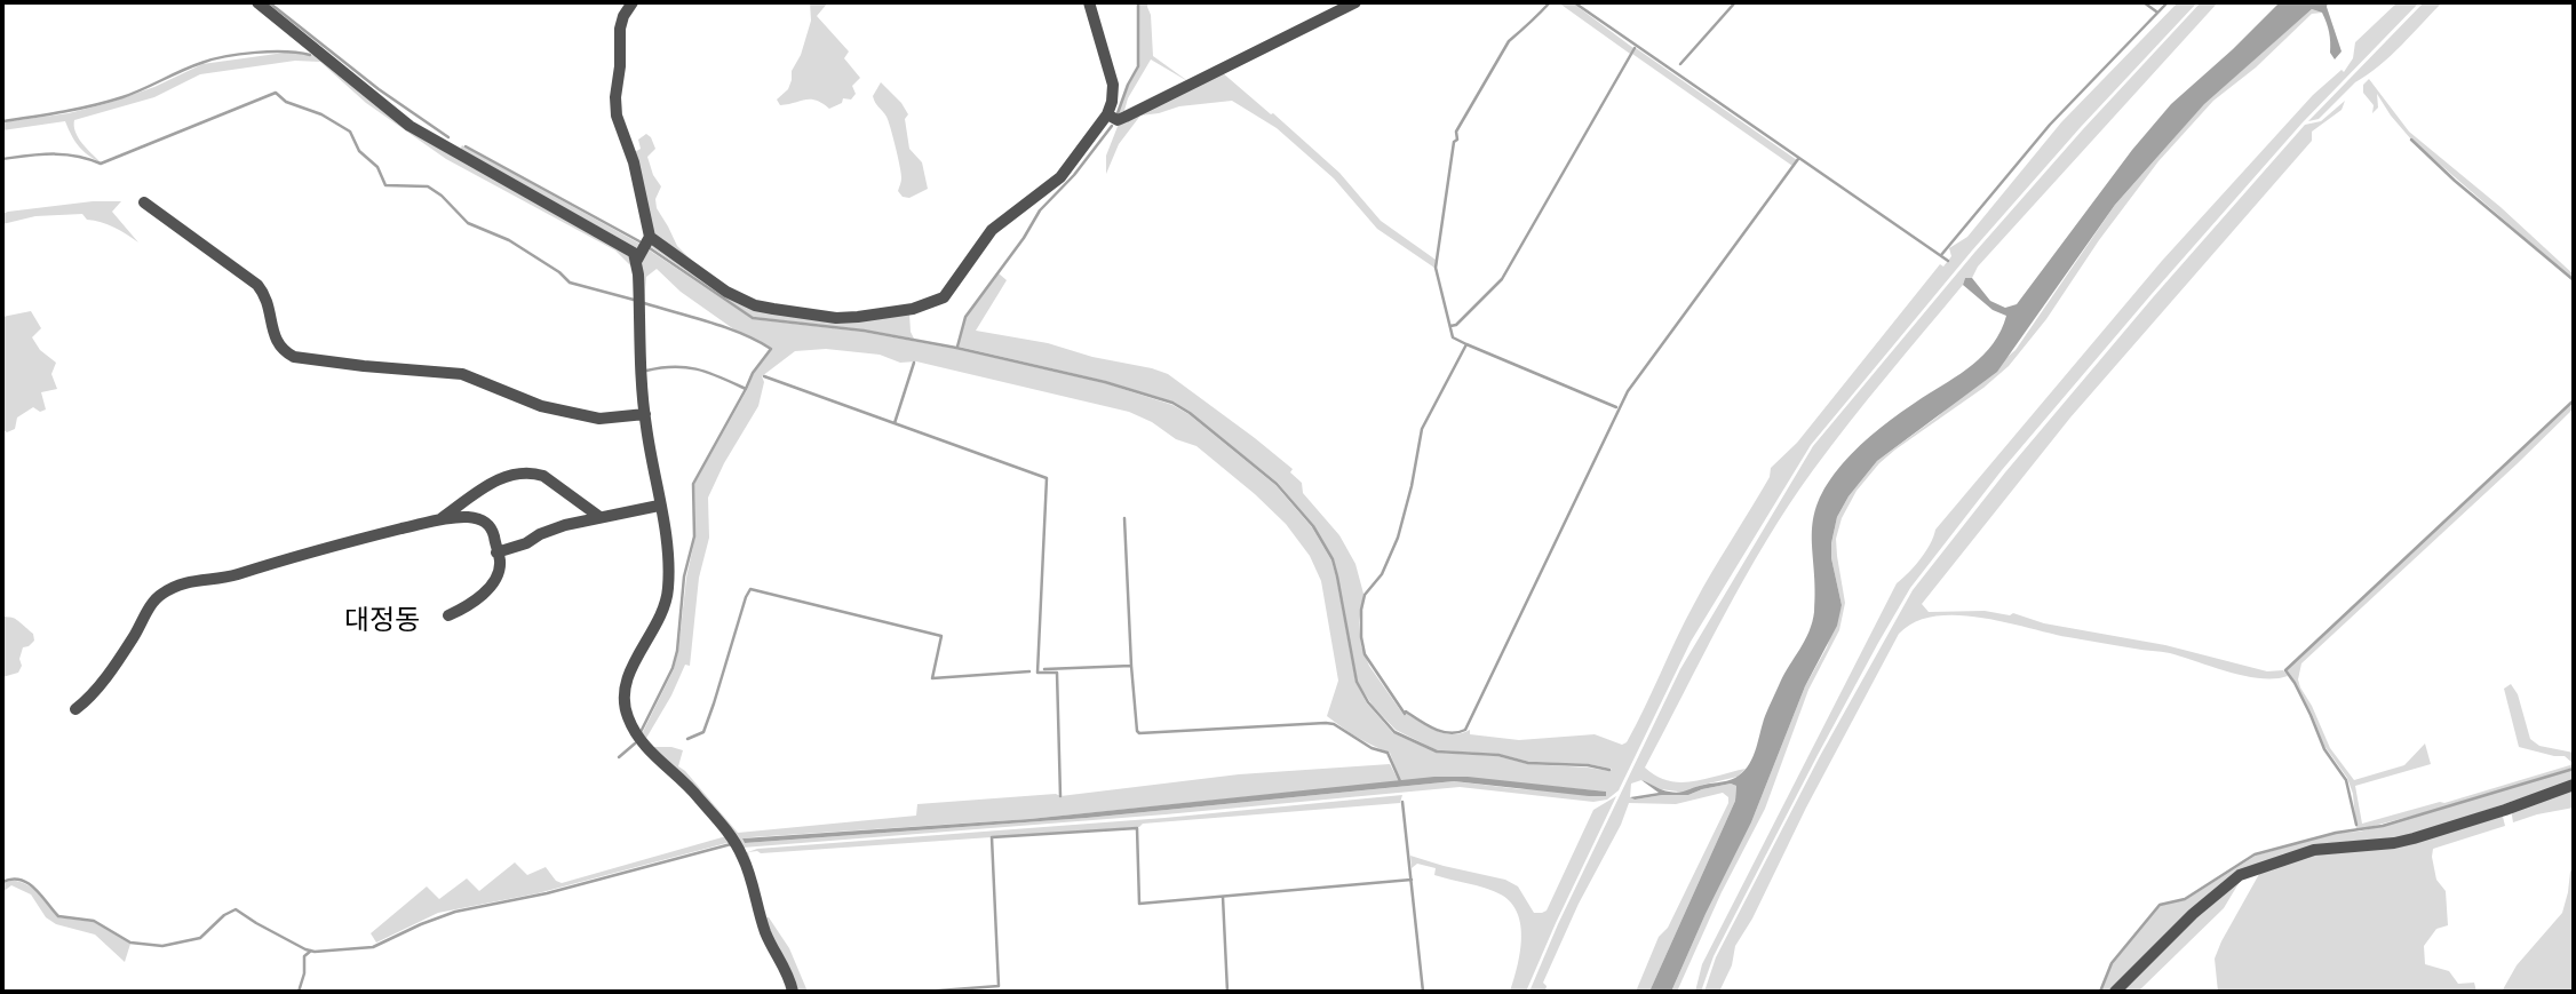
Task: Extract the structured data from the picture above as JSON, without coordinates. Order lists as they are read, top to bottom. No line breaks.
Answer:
{"districts":["대정동"]}
